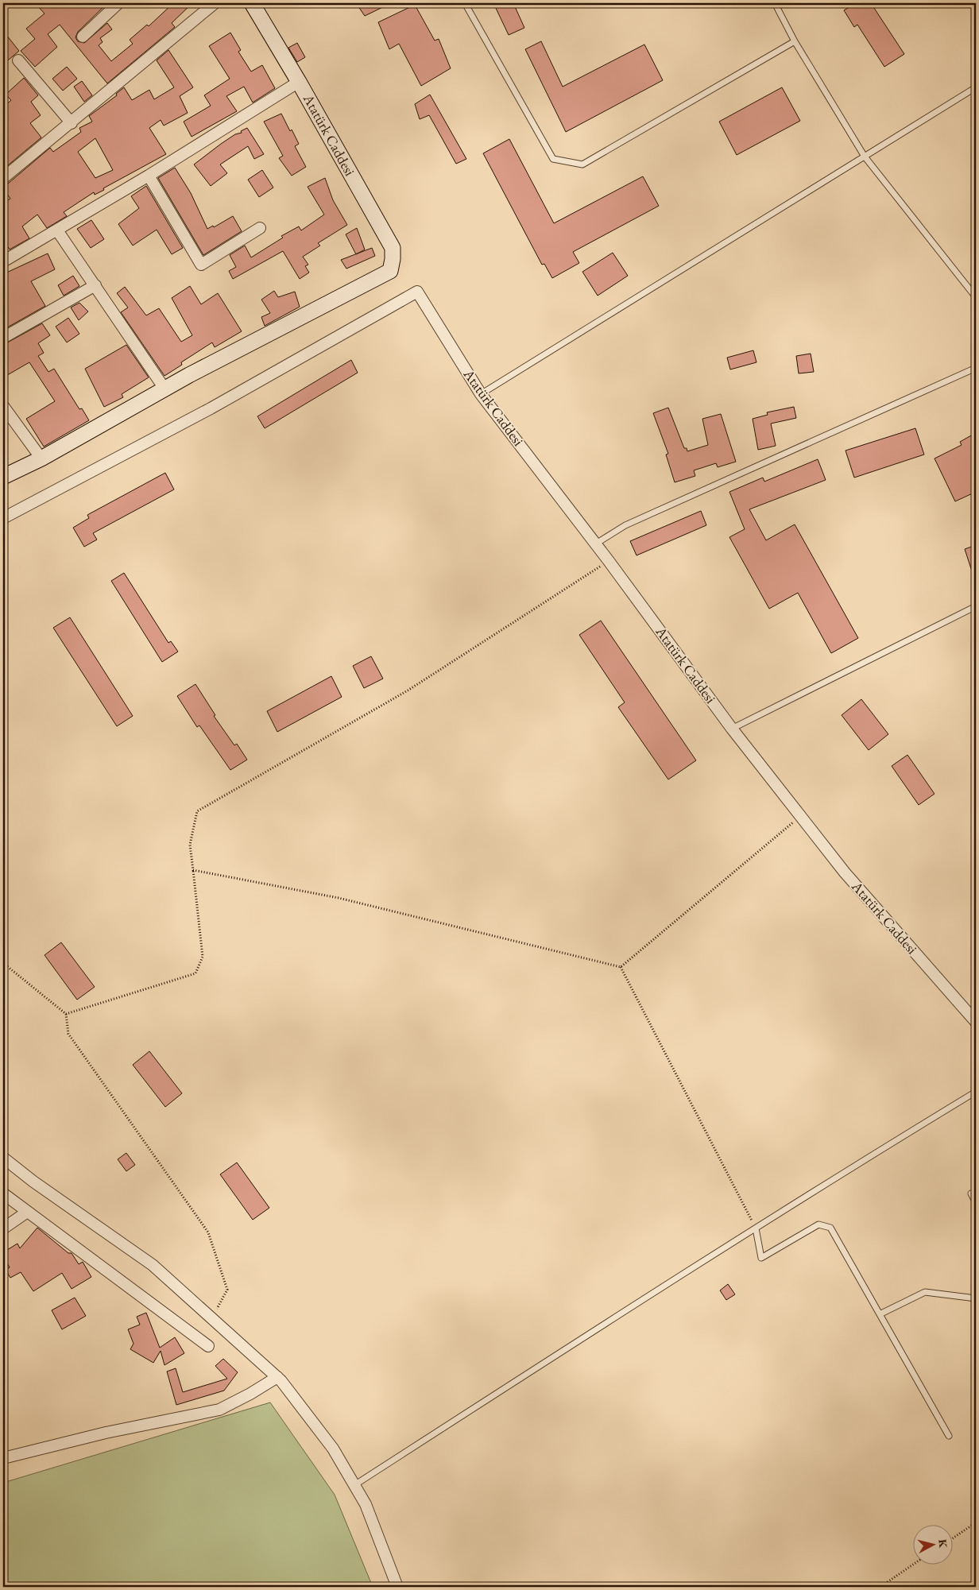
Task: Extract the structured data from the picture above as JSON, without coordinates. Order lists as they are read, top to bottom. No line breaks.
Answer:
{"streets":{"street":["Atatürk Caddesi"]},"north":"right"}
